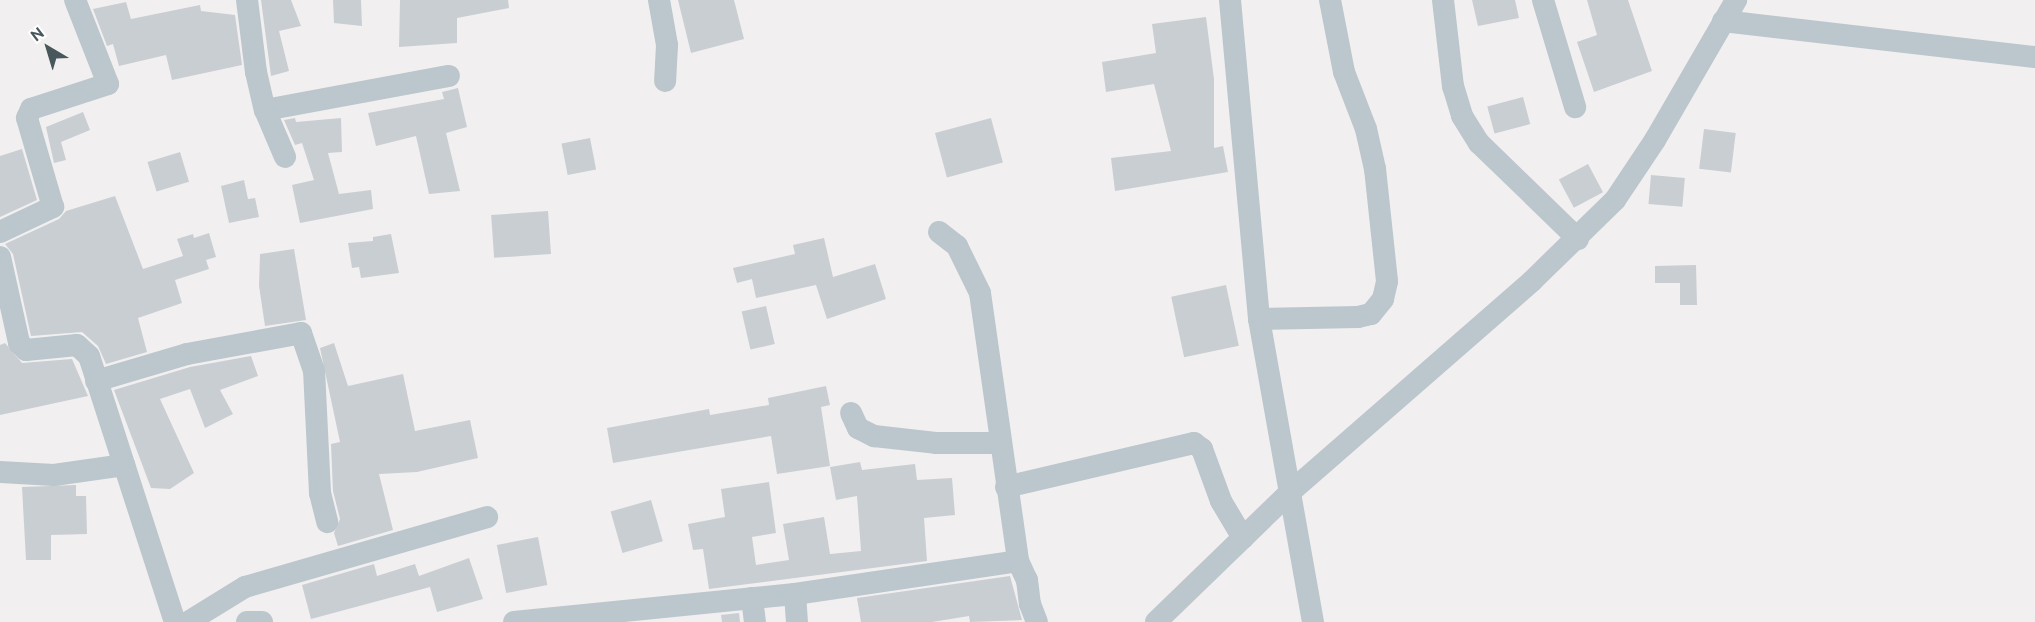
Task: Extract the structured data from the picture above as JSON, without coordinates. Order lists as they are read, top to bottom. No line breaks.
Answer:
{"north":"top left"}
